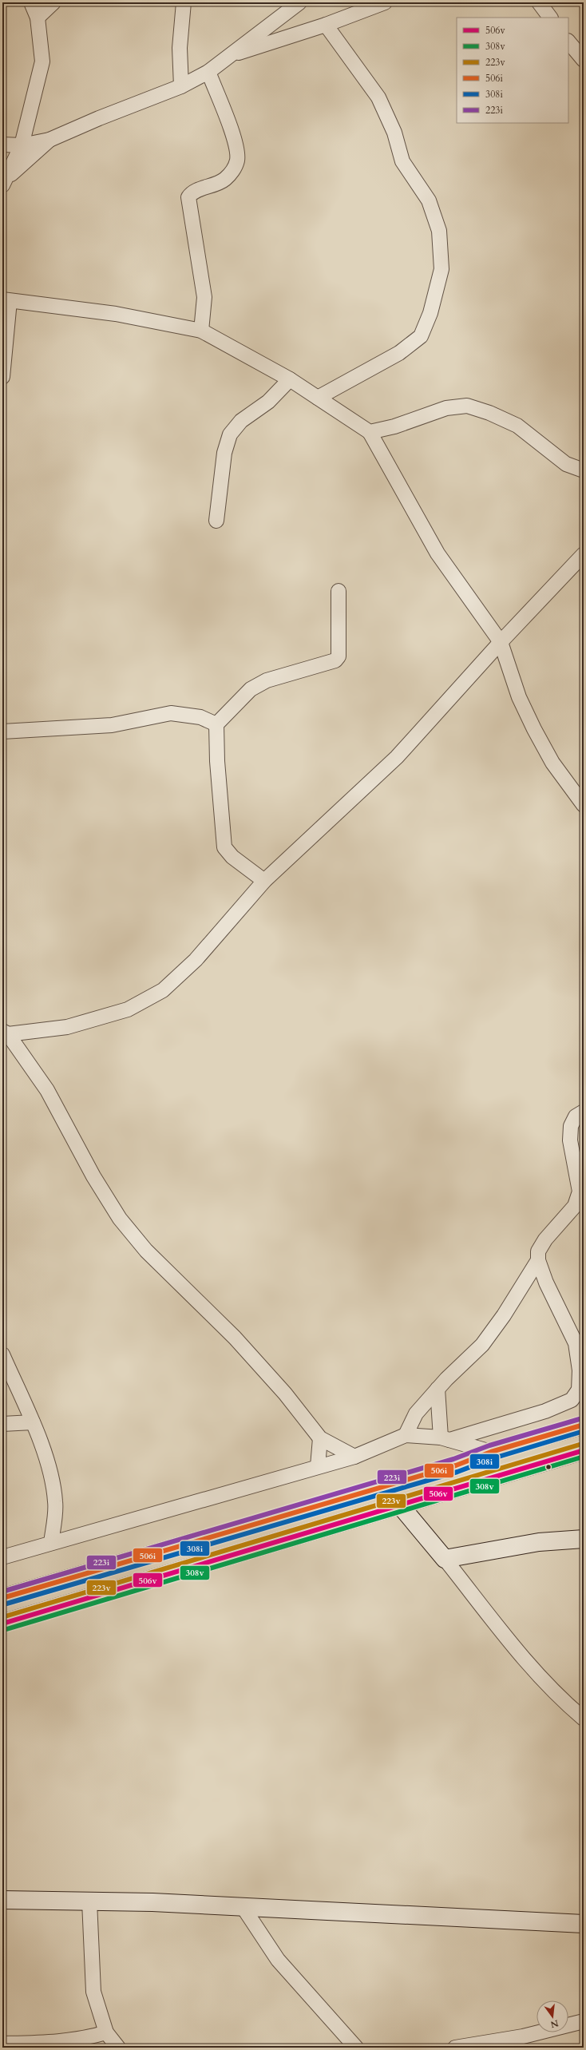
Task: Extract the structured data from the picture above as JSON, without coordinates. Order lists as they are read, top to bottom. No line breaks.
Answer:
{"lines":["transit line 223i","transit line 506i","transit line 308i","transit line 223v","transit line 506v","transit line 308v"],"legend":["506v","308v","223v","506i","308i","223i"],"north":"bottom"}
